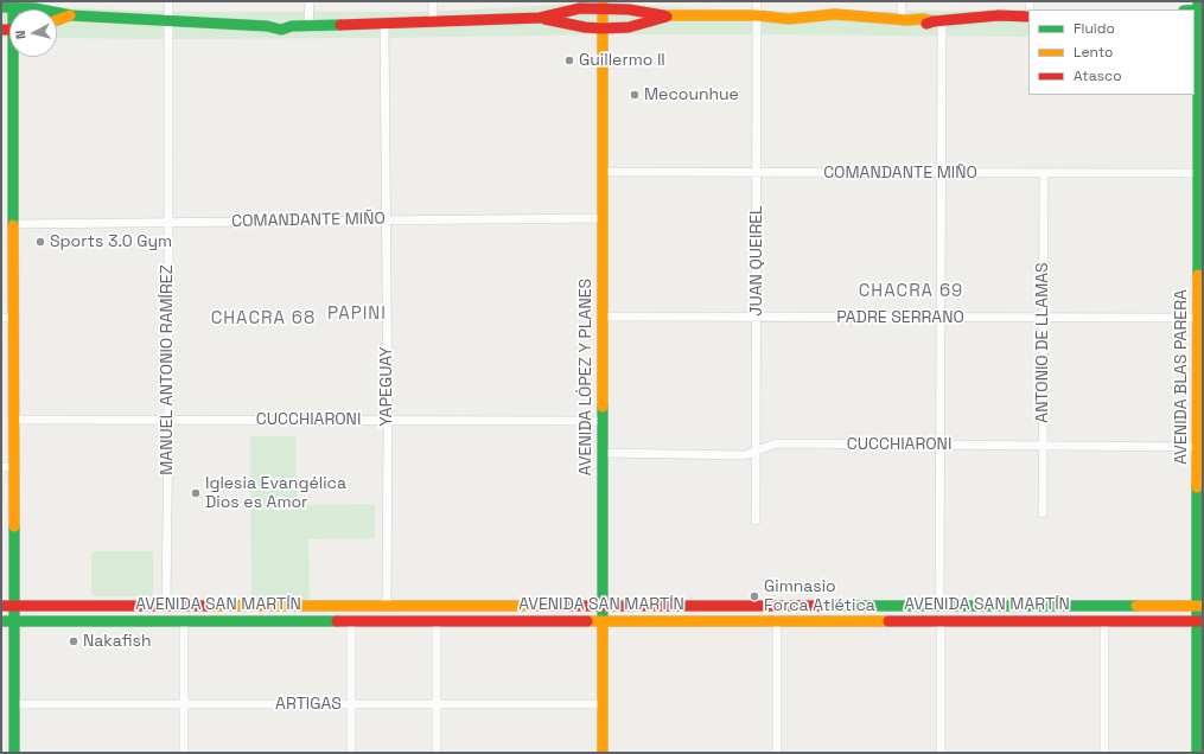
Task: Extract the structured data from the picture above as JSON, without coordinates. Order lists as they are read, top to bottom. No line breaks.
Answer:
{"streets":{"main road":["AVENIDA LÓPEZ Y PLANES","AVENIDA BLAS PARERA","AVENIDA SAN MARTÍN"],"street":["COMANDANTE MIÑO","JUAN QUEIREL","PADRE SERRANO","ANTONIO DE LLAMAS","MANUEL ANTONIO RAMÍREZ","YAPEGUAY","CUCCHIARONI","ARTIGAS"]},"crossings":[["COMANDANTE MIÑO","JUAN QUEIREL"],["COMANDANTE MIÑO","ANTONIO DE LLAMAS"],["COMANDANTE MIÑO","MANUEL ANTONIO RAMÍREZ"],["COMANDANTE MIÑO","AVENIDA LÓPEZ Y PLANES"],["COMANDANTE MIÑO","AVENIDA BLAS PARERA"],["COMANDANTE MIÑO","YAPEGUAY"],["JUAN QUEIREL","PADRE SERRANO"],["JUAN QUEIREL","CUCCHIARONI"],["PADRE SERRANO","ANTONIO DE LLAMAS"],["PADRE SERRANO","AVENIDA LÓPEZ Y PLANES"],["PADRE SERRANO","AVENIDA BLAS PARERA"],["ANTONIO DE LLAMAS","CUCCHIARONI"],["MANUEL ANTONIO RAMÍREZ","CUCCHIARONI"],["MANUEL ANTONIO RAMÍREZ","AVENIDA SAN MARTÍN"],["AVENIDA LÓPEZ Y PLANES","CUCCHIARONI"],["AVENIDA LÓPEZ Y PLANES","AVENIDA SAN MARTÍN"],["AVENIDA LÓPEZ Y PLANES","ARTIGAS"],["AVENIDA BLAS PARERA","CUCCHIARONI"],["AVENIDA BLAS PARERA","AVENIDA SAN MARTÍN"],["YAPEGUAY","CUCCHIARONI"],["YAPEGUAY","AVENIDA SAN MARTÍN"]],"districts":["CHACRA 69","PAPINI","CHACRA 68"],"places":["Guillermo II","Mecounhue","Sports 3.0 Gym","Iglesia Evangélica Dios es Amor","Gimnasio Forca Atlética","Nakafish"],"legend":["Fluido","Lento","Atasco"],"north":"left"}
